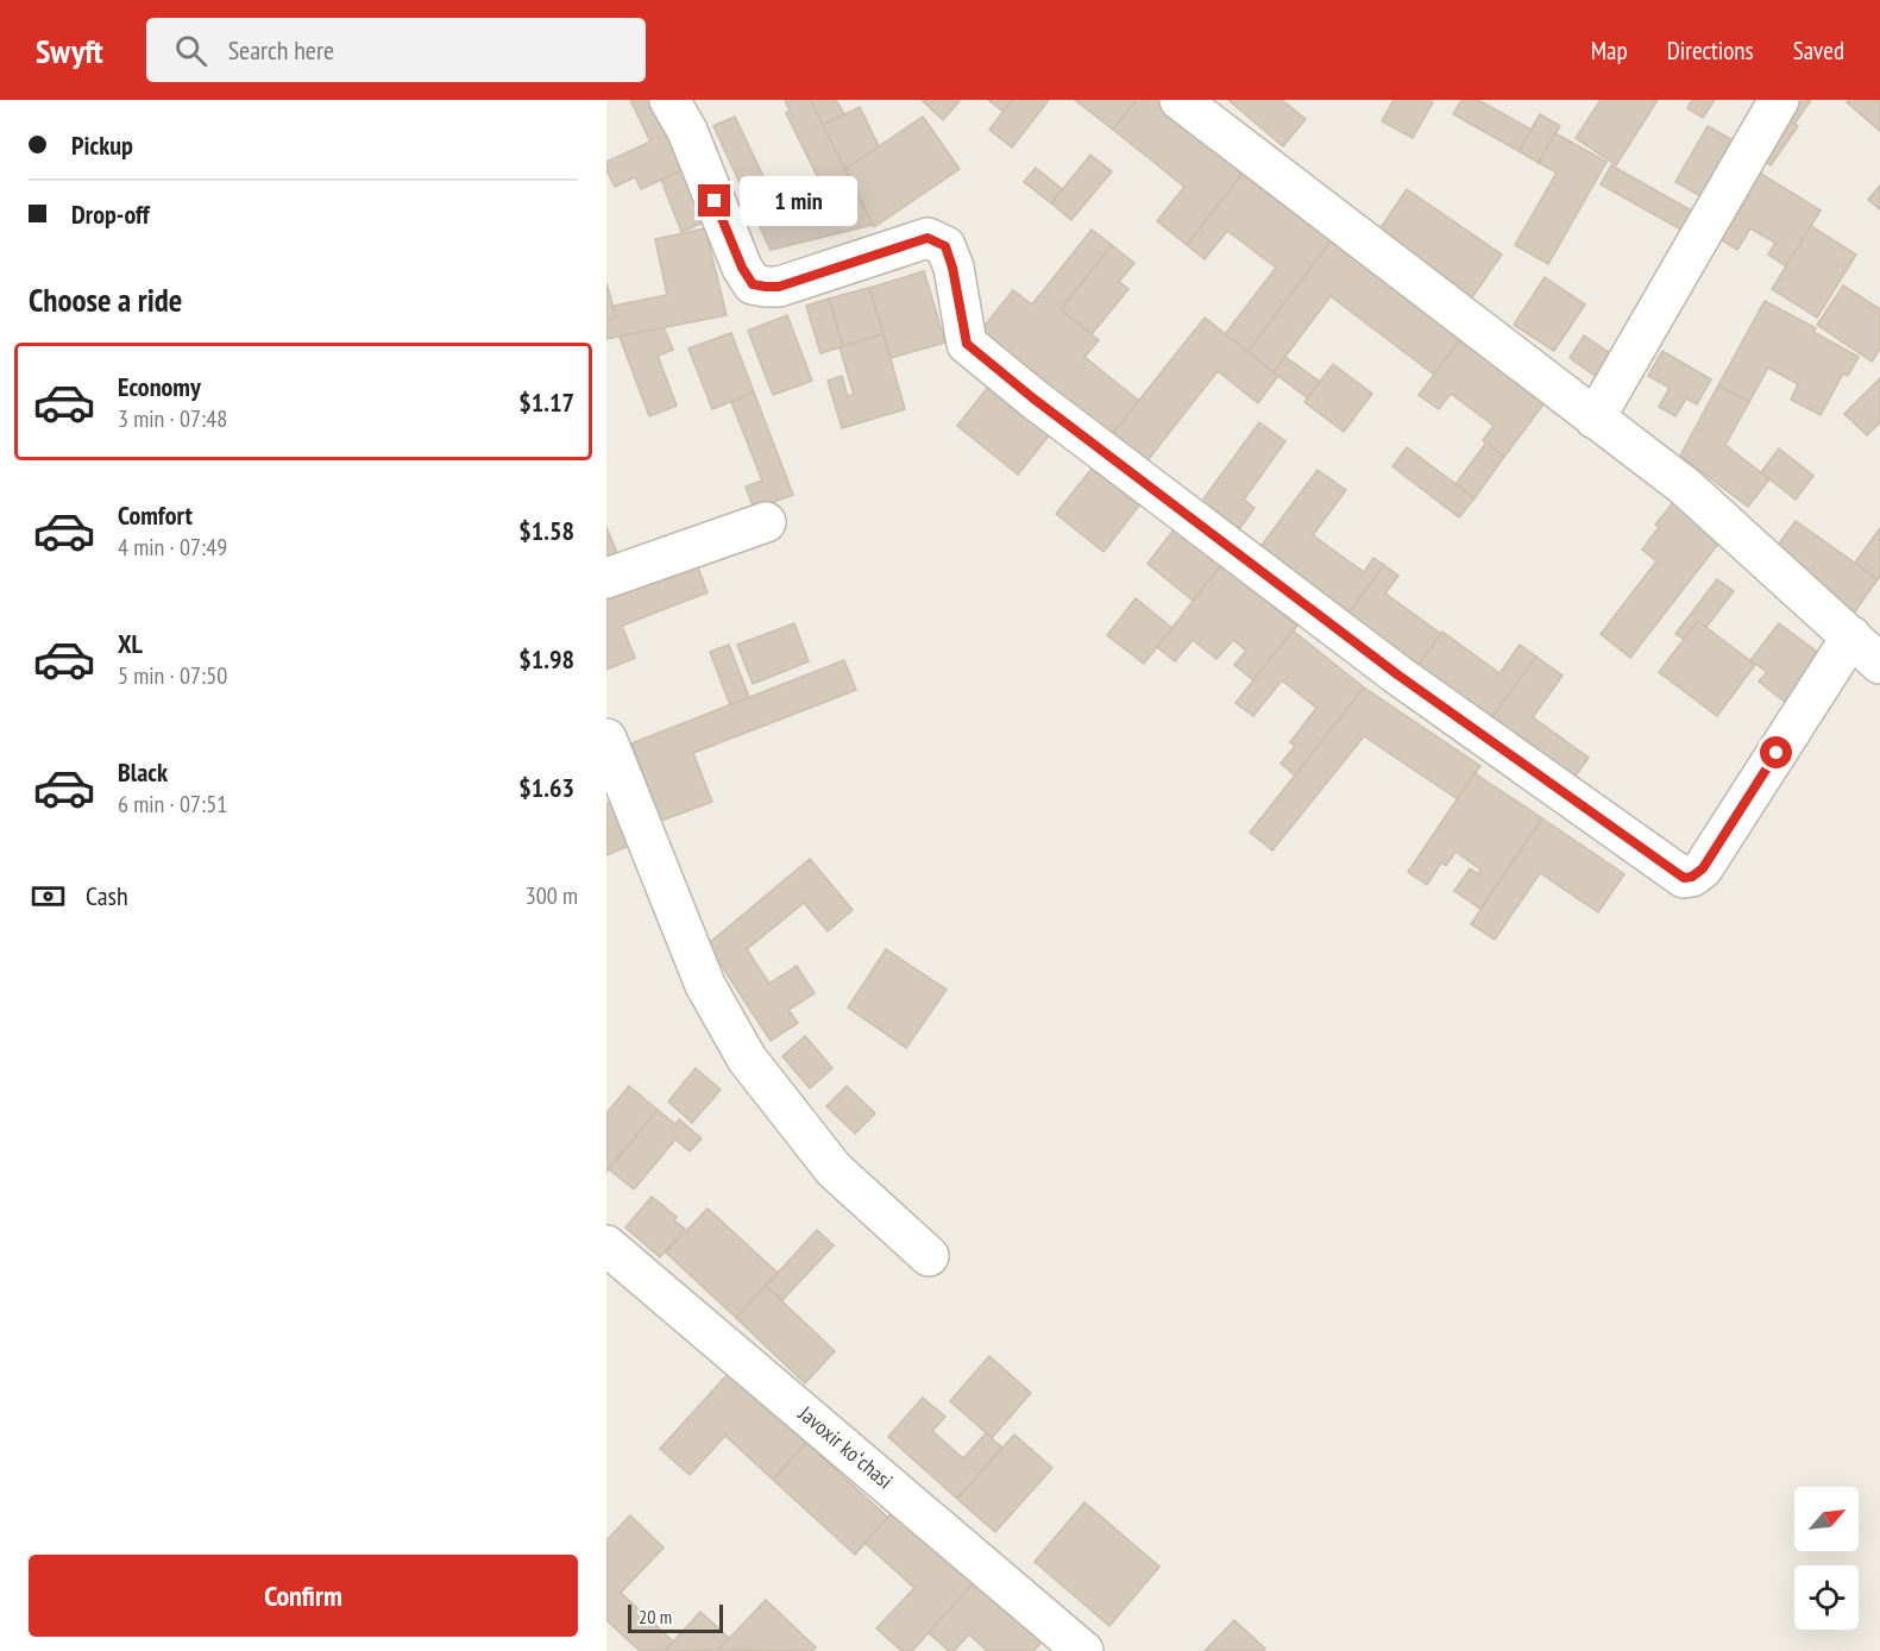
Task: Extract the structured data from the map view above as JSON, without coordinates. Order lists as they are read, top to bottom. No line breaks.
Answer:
{"streets":{"street":["Javoxir koʻchasi"]},"scale_bar":"20 m","north":"top right","page":{"header":"Swyft","search":"Search here","nav":["Map","Directions","Saved"],"banner":["Pickup","Drop-off"],"bubble":"1 min","heading":"Choose a ride","list":[{"name":"Economy","note":"3 min · 07:48","value":"$1.17"},{"name":"Comfort","note":"4 min · 07:49","value":"$1.58"},{"name":"XL","note":"5 min · 07:50","value":"$1.98"},{"name":"Black","note":"6 min · 07:51","value":"$1.63"}],"pay":["Cash","300 m"],"buttons":"Confirm","scale":"20 m"}}
